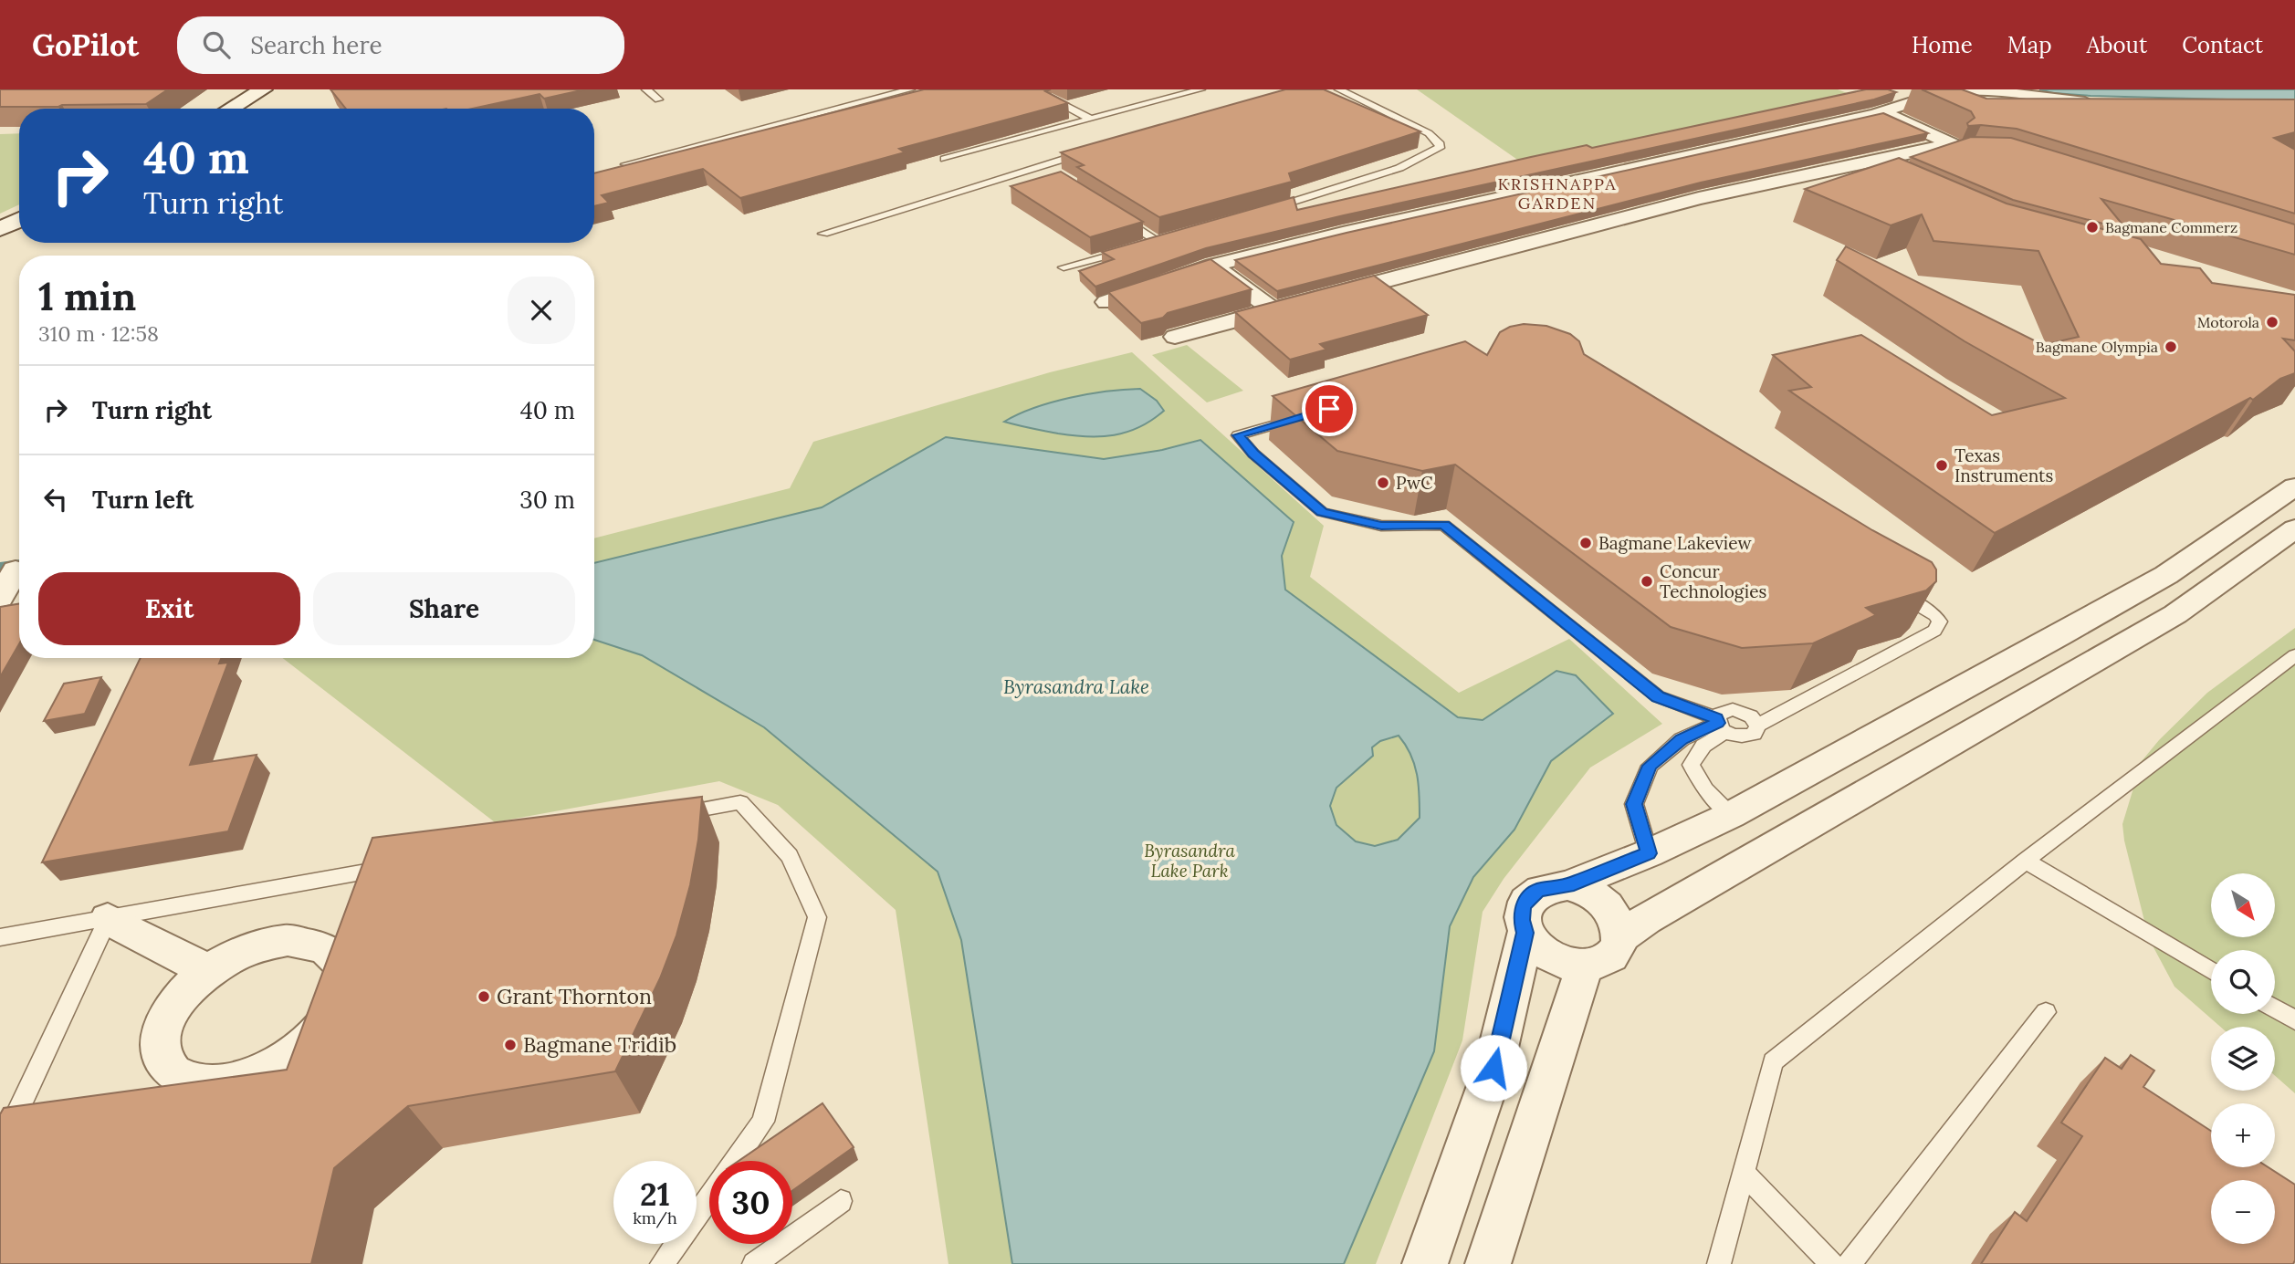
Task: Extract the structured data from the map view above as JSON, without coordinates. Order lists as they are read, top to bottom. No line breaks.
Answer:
{"districts":["KRISHNAPPA GARDEN"],"water":["Byrasandra Lake"],"parks":["Byrasandra Lake Park"],"places":["Bagmane Commerz","Motorola","Bagmane Olympia","Texas Instruments","PwC","Bagmane Lakeview","Concur Technologies","Grant Thornton","Bagmane Tridib"],"north":"bottom right","page":{"header":"GoPilot","search":"Search here","nav":["Home","Map","About","Contact"],"turn":["40 m","Turn right"],"heading":["1 min","310 m · 12:58"],"list":[{"name":"Turn right","value":"40 m"},{"name":"Turn left","value":"30 m"}],"buttons":["Exit","Share"],"map_buttons":["+","−"],"speed":"21 km/h","limit":"30"}}
